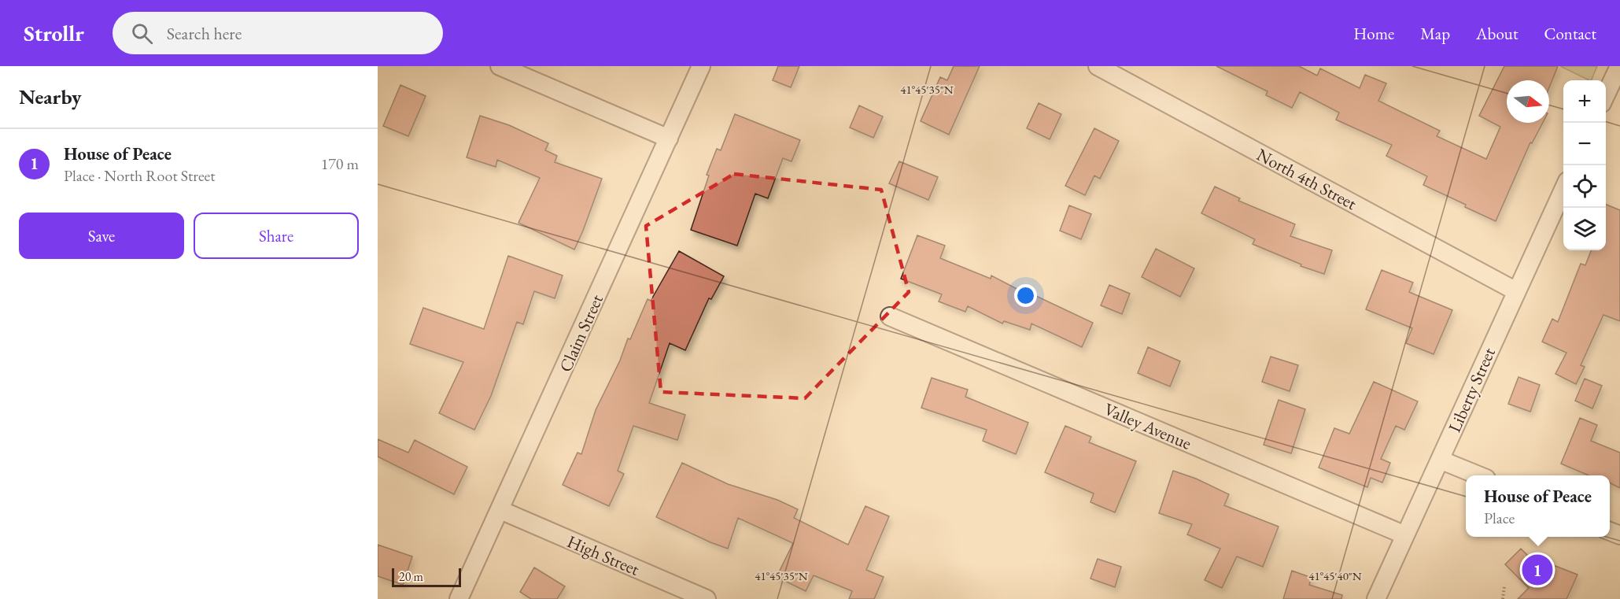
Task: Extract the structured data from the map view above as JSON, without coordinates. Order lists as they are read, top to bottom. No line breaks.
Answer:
{"streets":{"street":["North 4th Street","Claim Street","Liberty Street","Valley Avenue","High Street"]},"crossings":[["North 4th Street","Liberty Street"],["Claim Street","High Street"],["Liberty Street","Valley Avenue"]],"scale_bar":"20 m","north":"right","page":{"header":"Strollr","search":"Search here","nav":["Home","Map","About","Contact"],"heading":"Nearby","map_buttons":["+","−"],"list":[{"mark":"1","name":"House of Peace","note":"Place · North Root Street","value":"170 m"}],"buttons":["Save","Share"],"popup":["House of Peace","Place"],"pins":"1","scale":"20 m"},"coordinates":["41°45'35\"N","41°45'40\"N"]}
